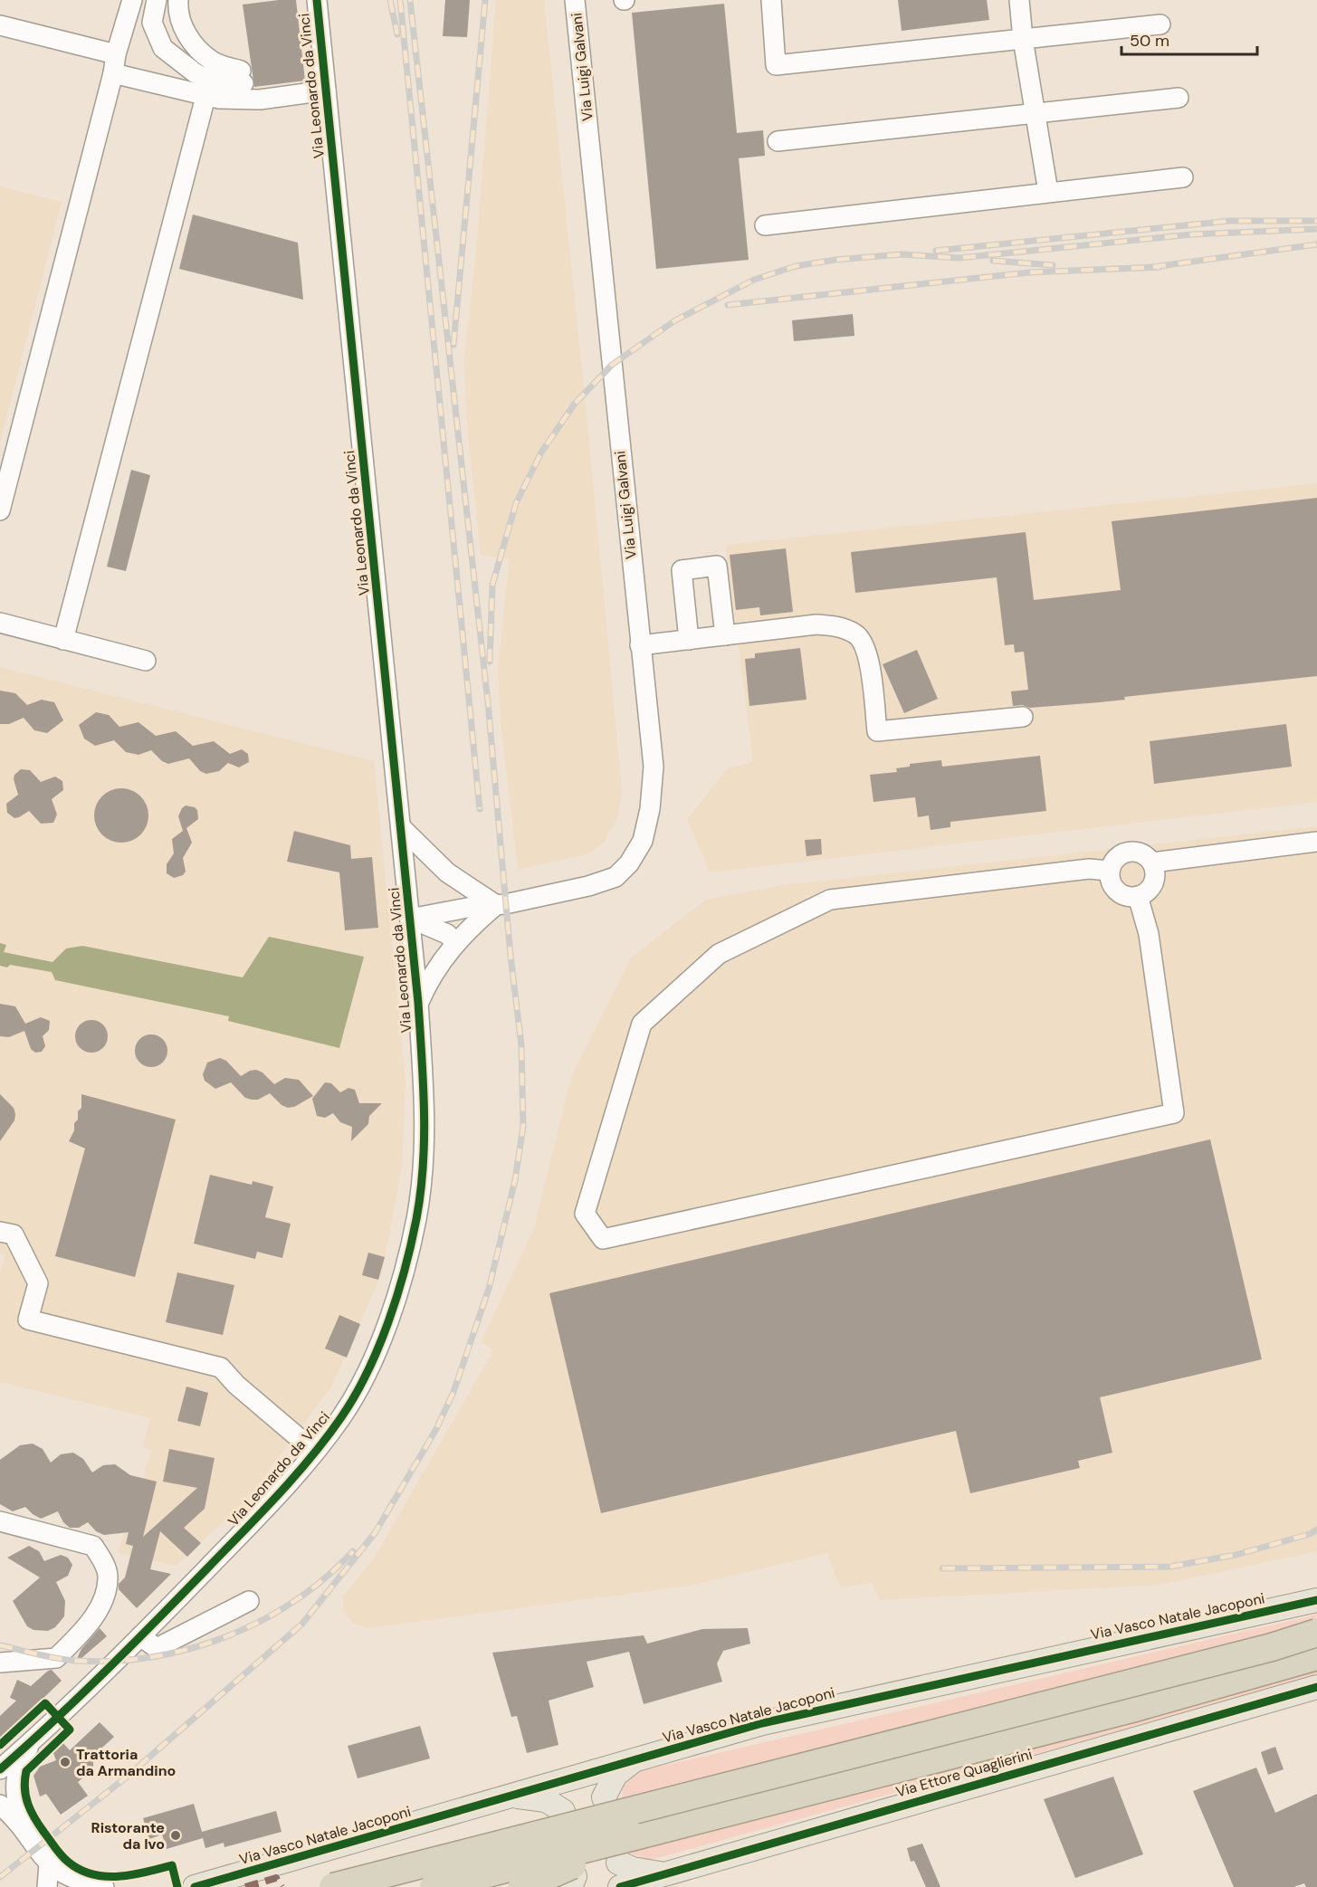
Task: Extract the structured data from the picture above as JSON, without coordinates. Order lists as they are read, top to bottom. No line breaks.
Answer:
{"streets":{"main road":["Via Vasco Natale Jacoponi","Via Ettore Quaglierini"],"street":["Via Luigi Galvani","Via Leonardo da Vinci"]},"crossings":[["Via Luigi Galvani","Via Leonardo da Vinci"]],"places":["Trattoria da Armandino","Ristorante da Ivo"],"scale_bar":"50 m"}
